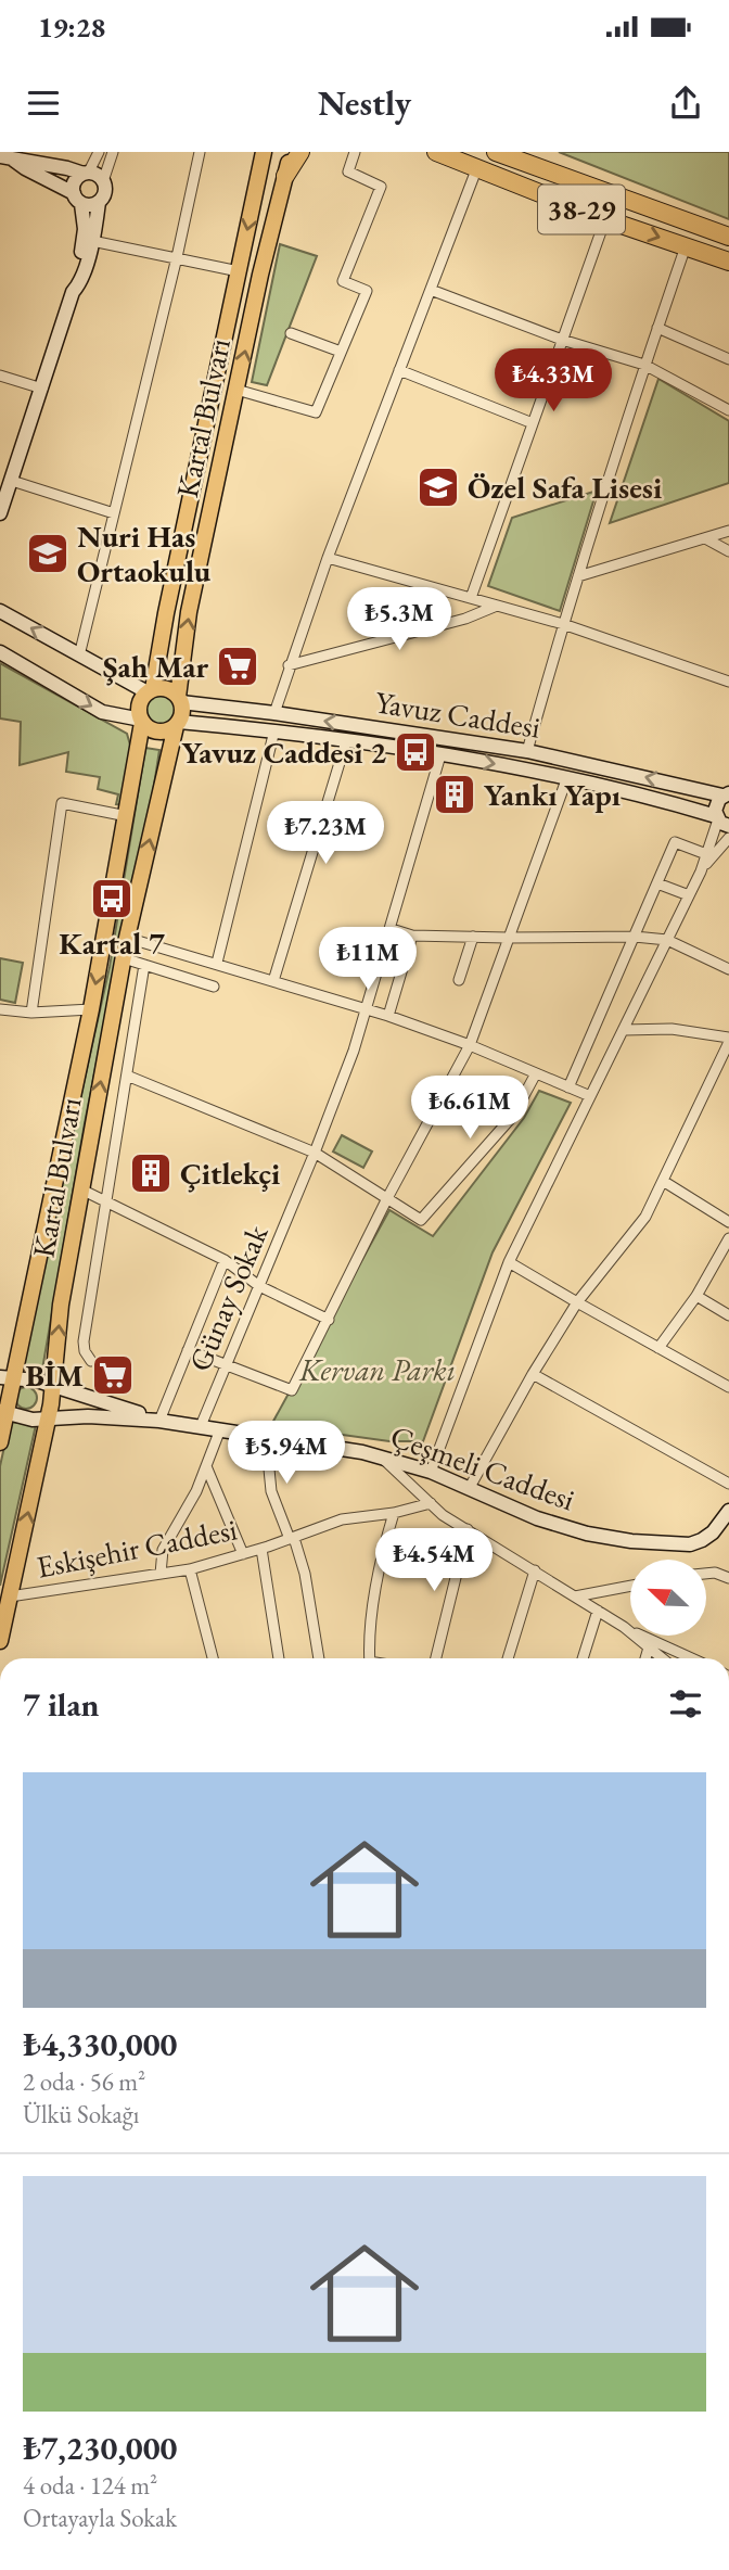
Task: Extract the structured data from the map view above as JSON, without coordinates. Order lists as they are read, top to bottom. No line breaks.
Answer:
{"streets":{"highway":["38-29"],"main road":["Kartal Bulvarı"],"street":["Yavuz Caddesi","Günay Sokak","Çeşmeli Caddesi","Eskişehir Caddesi"]},"crossings":[["Kartal Bulvarı","Yavuz Caddesi"],["Kartal Bulvarı","Çeşmeli Caddesi"],["Kartal Bulvarı","Eskişehir Caddesi"],["Yavuz Caddesi","Günay Sokak"],["Günay Sokak","Çeşmeli Caddesi"]],"parks":["Kervan Parkı"],"places":{"school or university":["Özel Safa Lisesi","Nuri Has Ortaokulu"],"supermarket":["Şah Mar","BİM"],"bus stop":["Yavuz Caddesi 2","Kartal 7"],"building":["Yankı Yapı","Çitlekçi"]},"north":"top left","page":{"status":"19:28","header":"Nestly","price":["₺4.33M","₺5.3M","₺7.23M","₺11M","₺6.61M","₺5.94M","₺4.54M"],"heading":"7 ilan","list":[{"name":"₺4,330,000","note":"2 oda · 56 m² · Ülkü Sokağı"},{"name":"₺7,230,000","note":"4 oda · 124 m² · Ortayayla Sokak"}]}}
